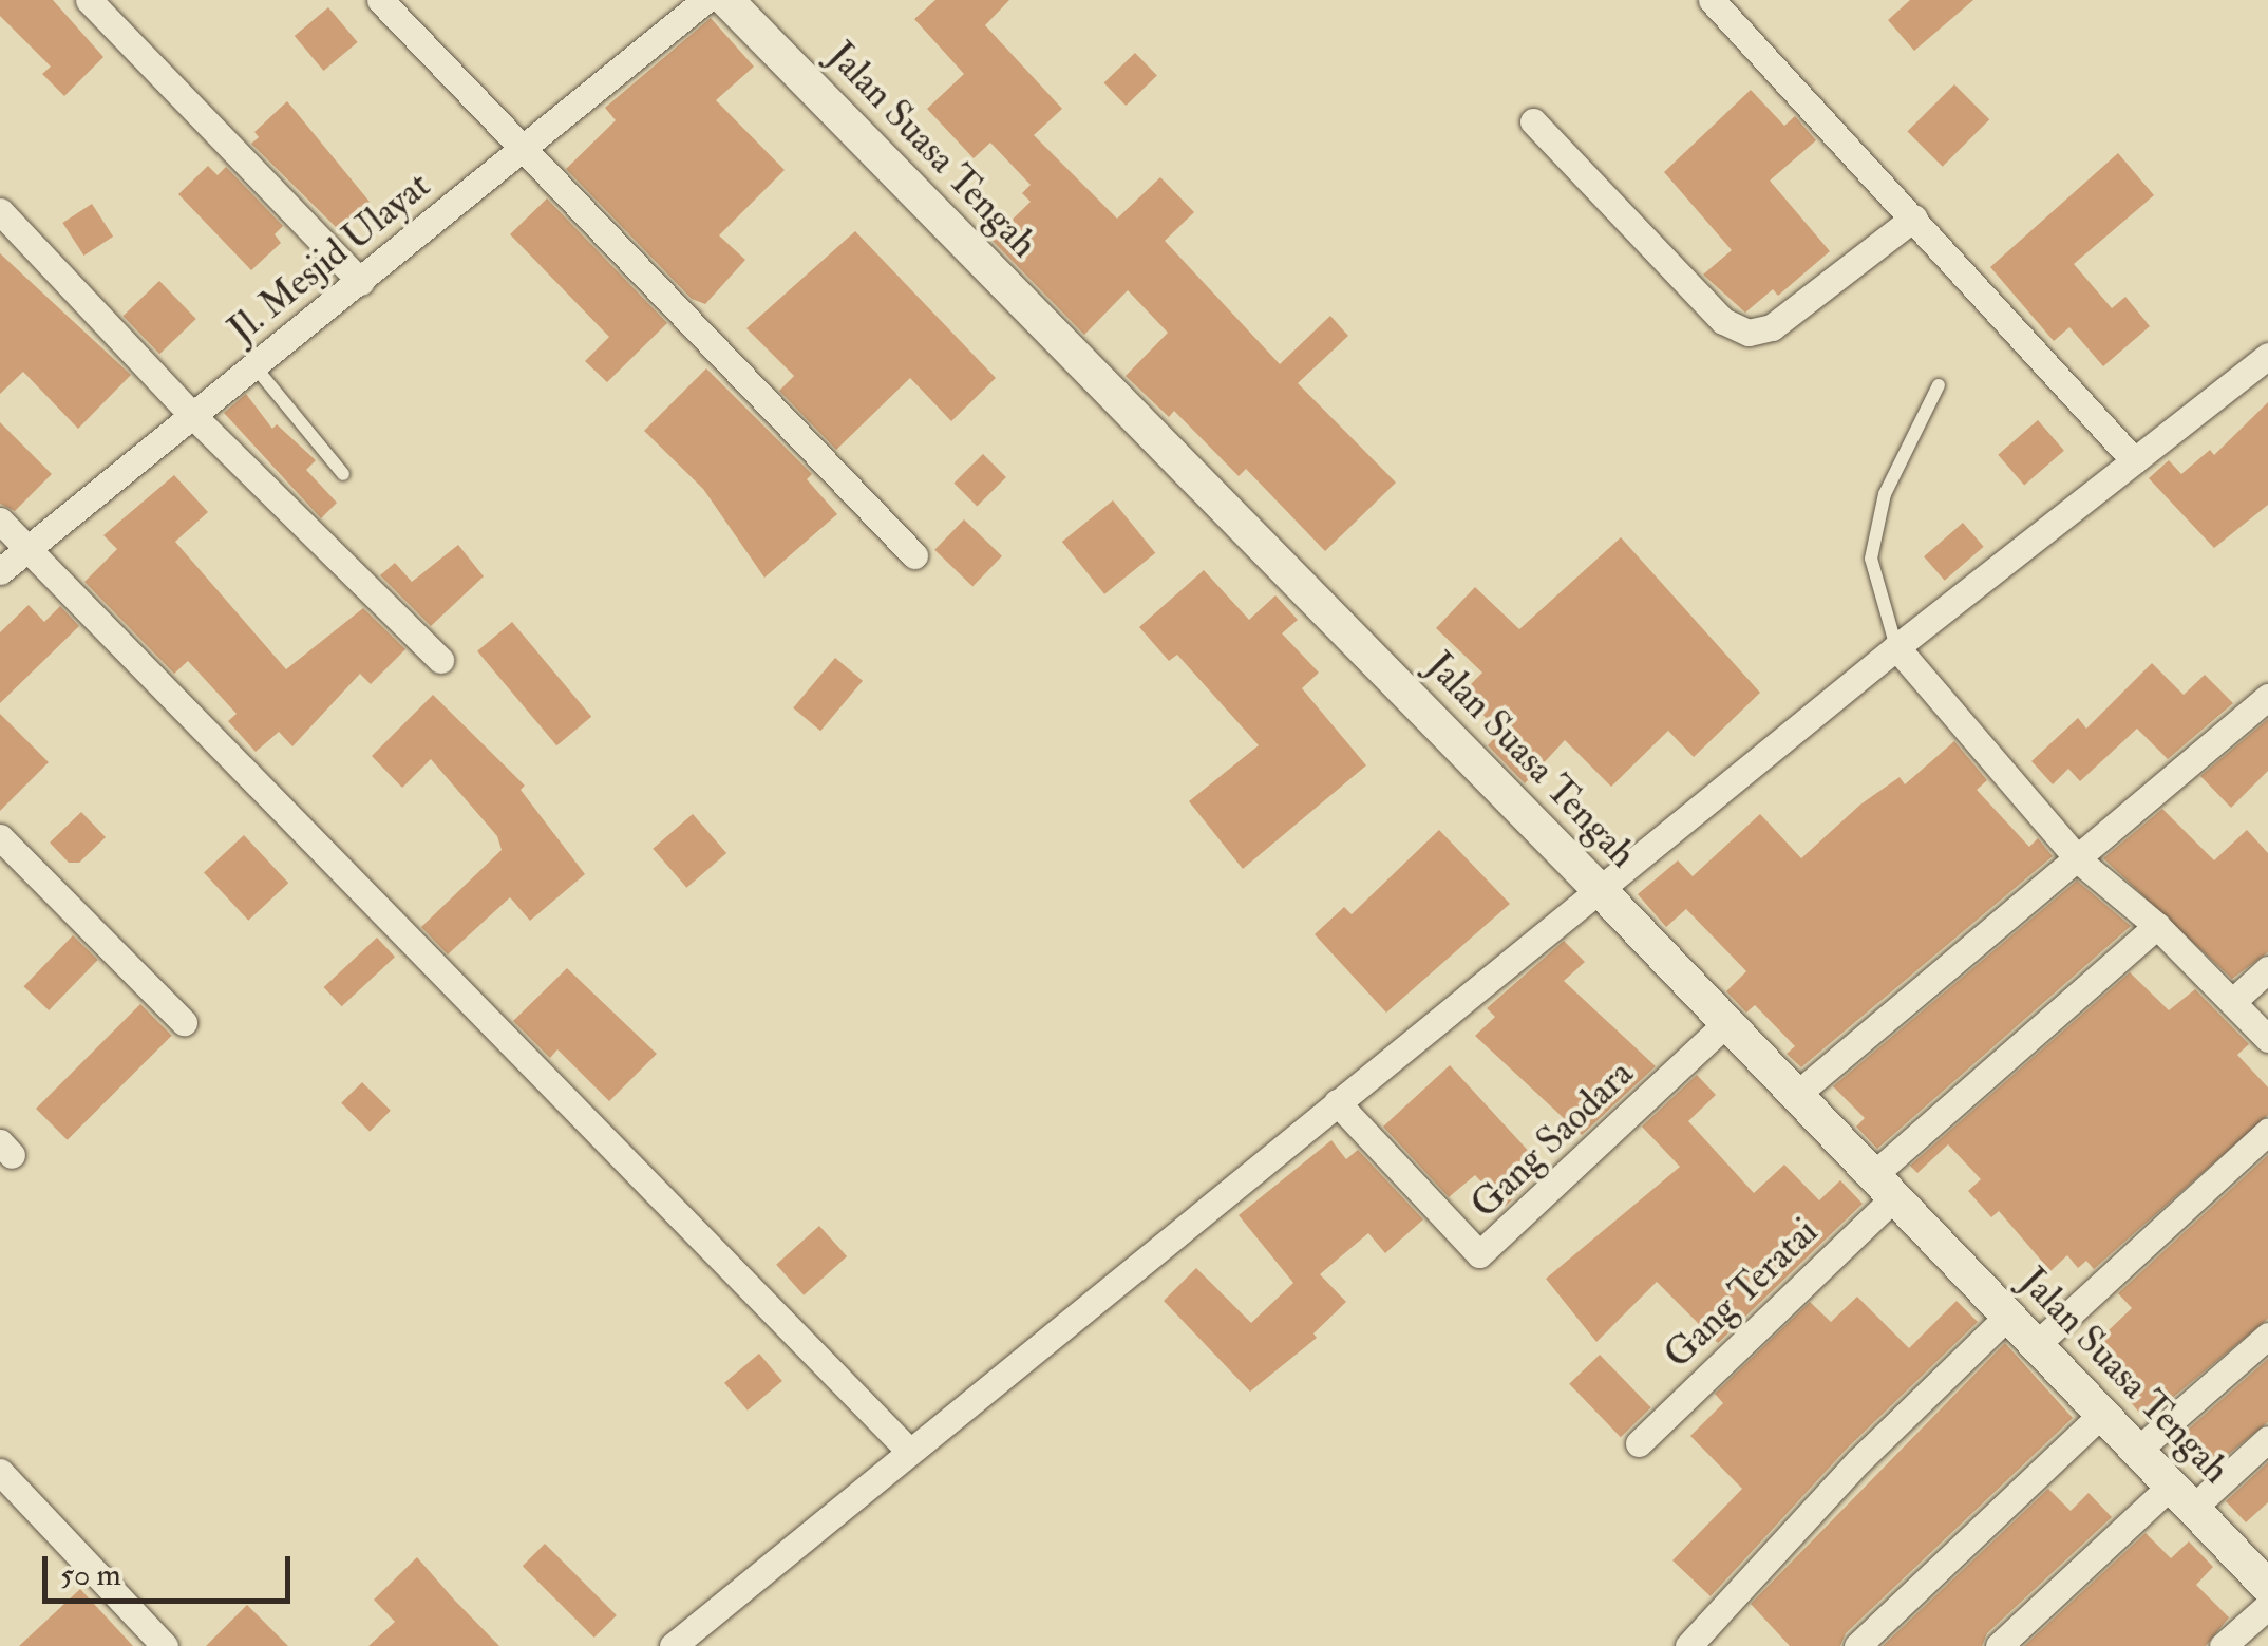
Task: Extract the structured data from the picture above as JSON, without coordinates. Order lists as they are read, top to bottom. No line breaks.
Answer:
{"streets":{"street":["Jalan Suasa Tengah","Jl. Mesjid Ulayat","Gang Saodara","Gang Teratai"]},"crossings":[["Jalan Suasa Tengah","Gang Saodara"],["Jalan Suasa Tengah","Gang Teratai"]],"scale_bar":"50 m"}
